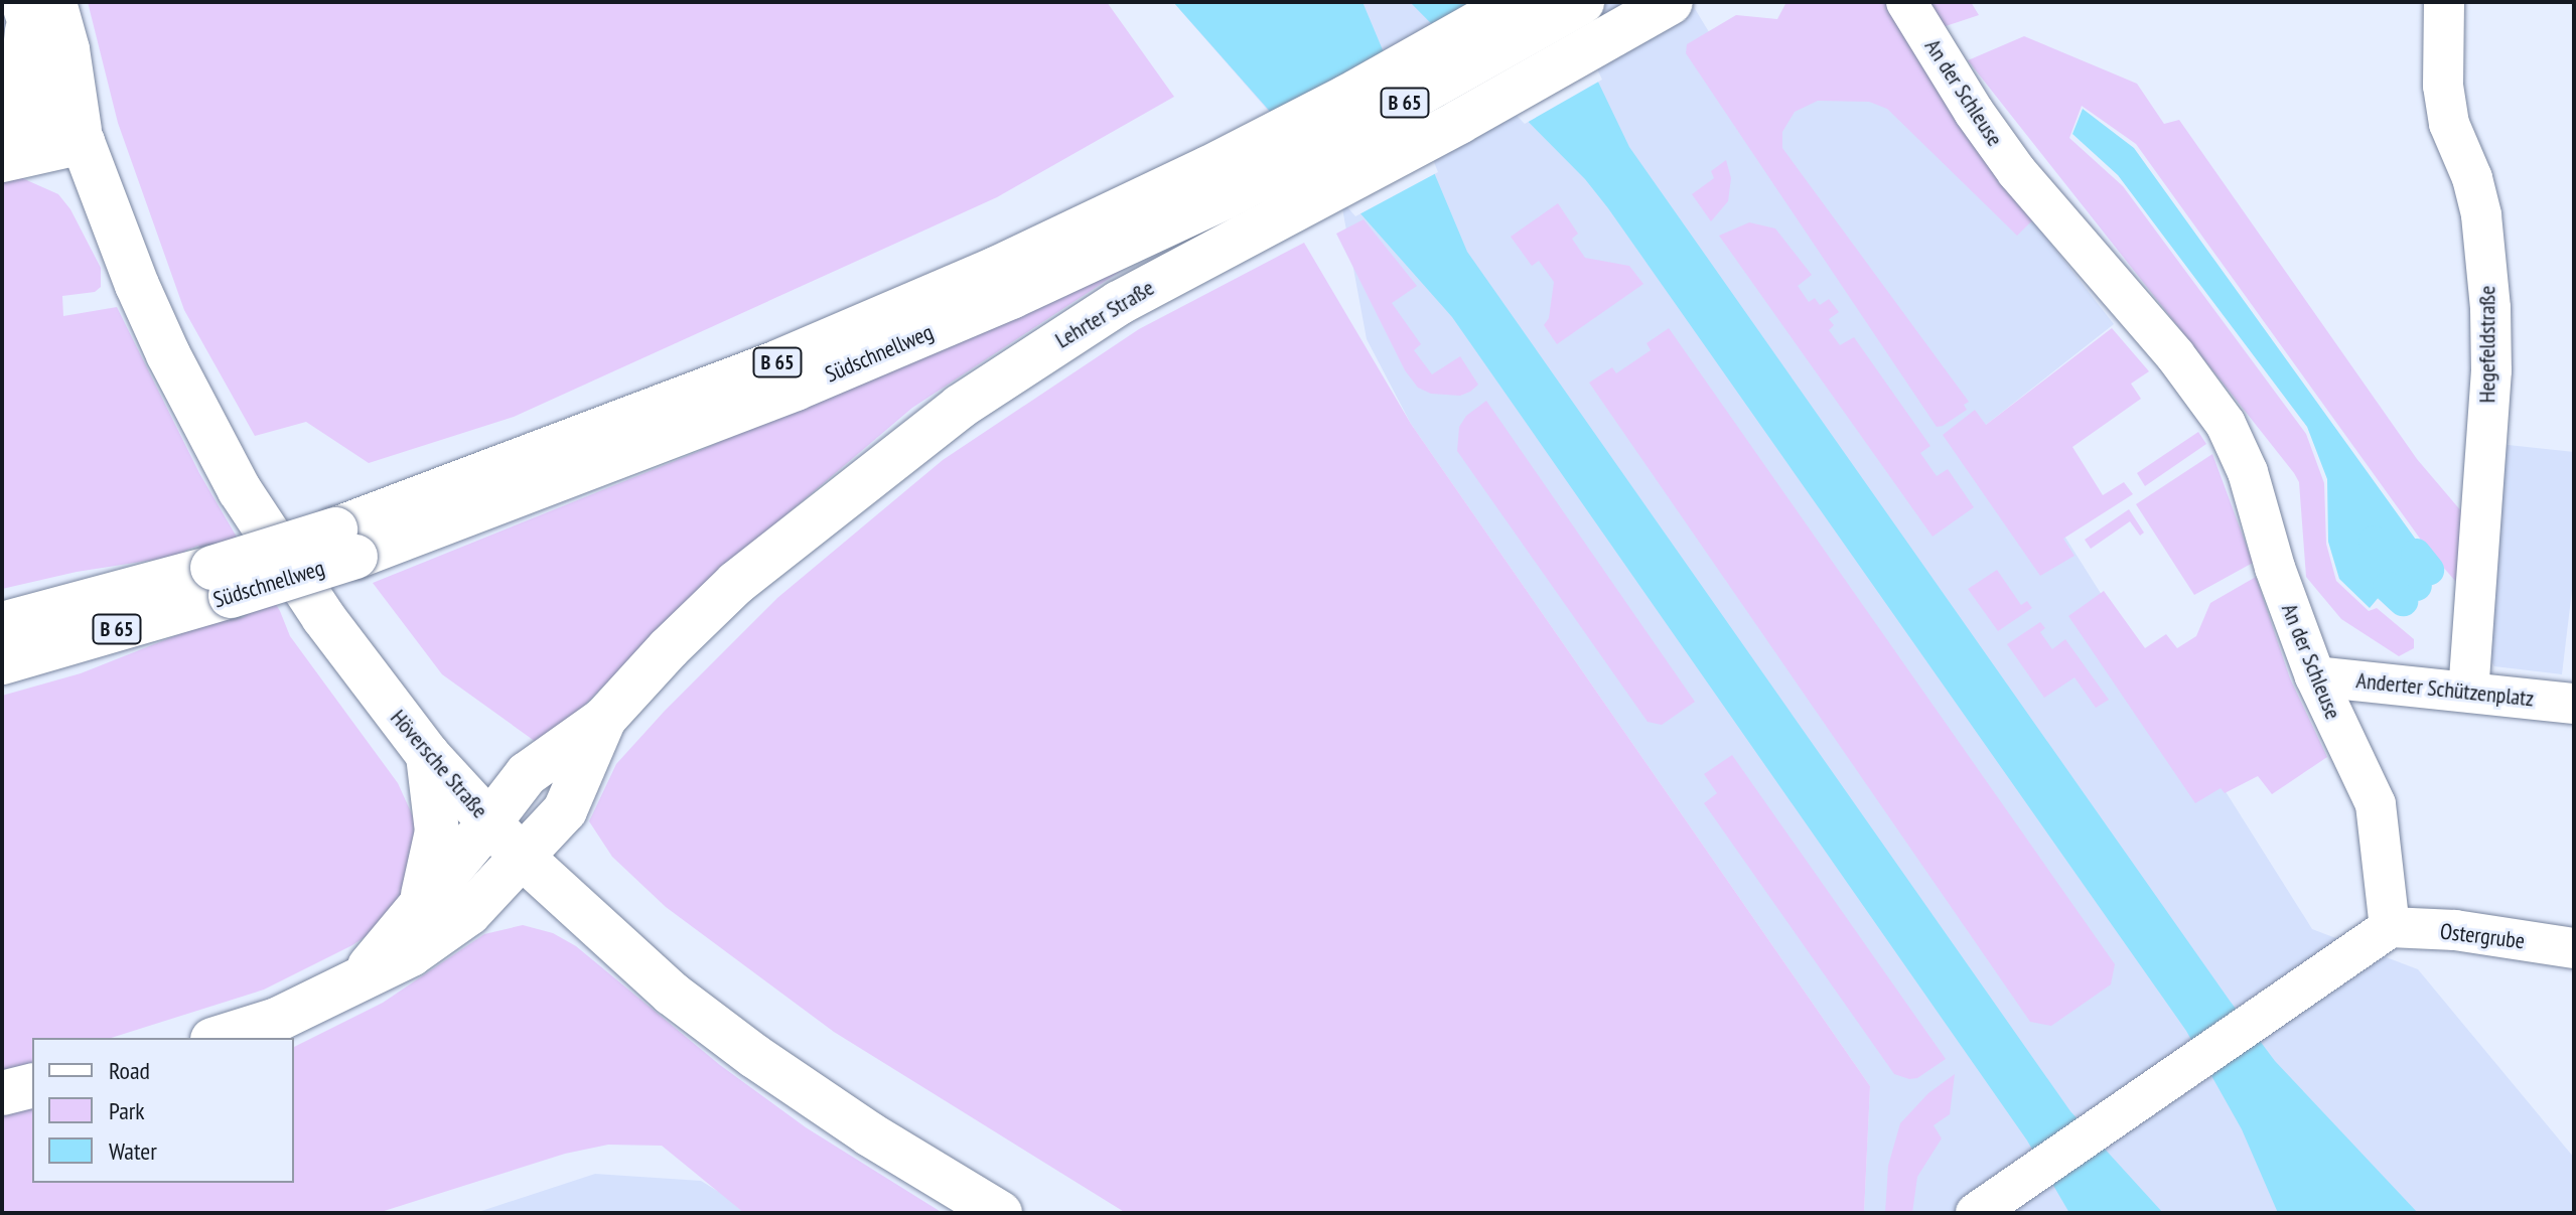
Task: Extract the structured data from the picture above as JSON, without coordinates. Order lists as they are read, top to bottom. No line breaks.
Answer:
{"streets":{"main road":["B 65","Lehrter Straße","Südschnellweg","Höversche Straße"],"street":["An der Schleuse","Hegefeldstraße","Anderter Schützenplatz","Ostergrube"]},"crossings":[["An der Schleuse","Anderter Schützenplatz"],["An der Schleuse","Ostergrube"],["Lehrter Straße","Höversche Straße"],["Hegefeldstraße","Anderter Schützenplatz"]],"legend":["Road","Park","Water"]}
